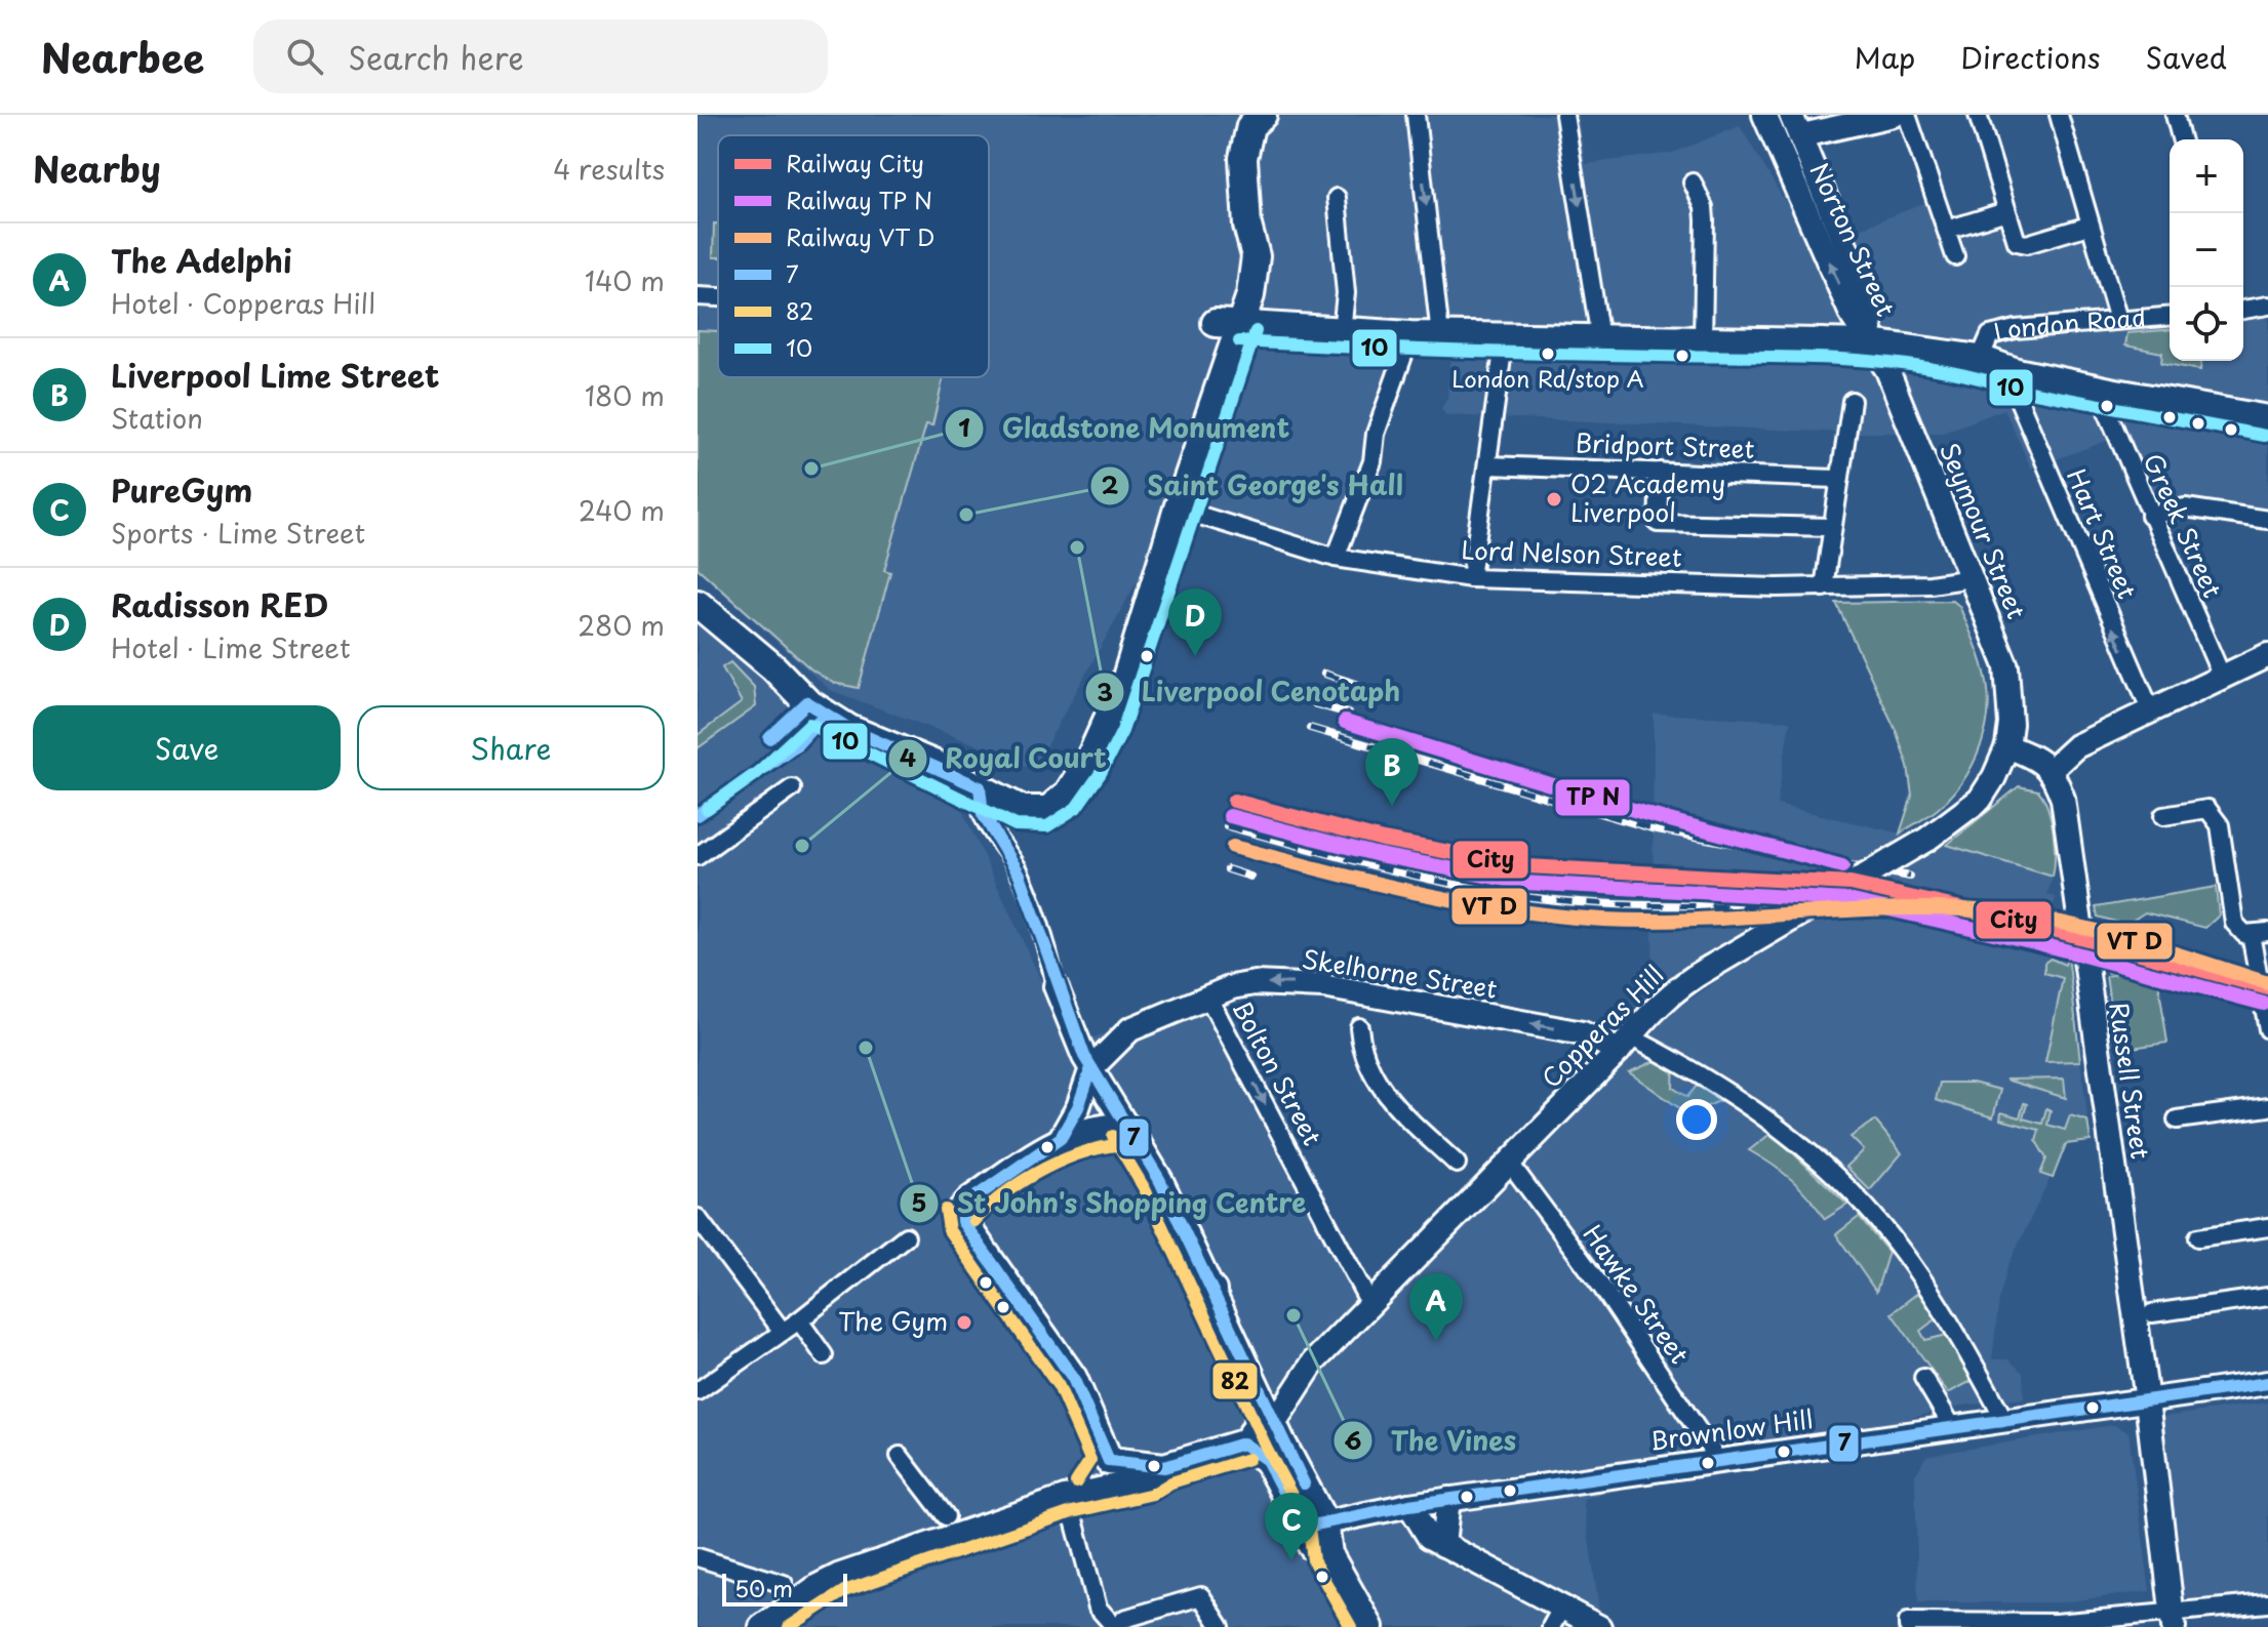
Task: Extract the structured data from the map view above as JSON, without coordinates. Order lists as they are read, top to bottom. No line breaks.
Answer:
{"streets":{"main road":["London Road"],"street":["Norton Street","Bridport Street","Greek Street","Seymour Street","Hart Street","Lord Nelson Street","Skelhorne Street","Copperas Hill","Bolton Street","Russell Street","Hawke Street","Brownlow Hill"]},"crossings":[["Norton Street","London Road"],["Norton Street","Seymour Street"],["London Road","Greek Street"],["London Road","Seymour Street"],["London Road","Hart Street"],["Seymour Street","Lord Nelson Street"],["Seymour Street","Copperas Hill"],["Skelhorne Street","Copperas Hill"],["Skelhorne Street","Bolton Street"],["Copperas Hill","Bolton Street"],["Copperas Hill","Hawke Street"],["Russell Street","Brownlow Hill"],["Hawke Street","Brownlow Hill"]],"one_way":["Hart Street","Skelhorne Street"],"places":["London Rd/stop A","Gladstone Monument","O2 Academy Liverpool","Saint George's Hall","Liverpool Cenotaph","Royal Court","St John's Shopping Centre","The Vines","The Gym"],"lines":["transit line 10","transit line 7","rail line City","transit line 82"],"legend":["Railway City","Railway TP N","Railway VT D","7","82","10"],"scale_bar":"50 m","page":{"header":"Nearbee","search":"Search here","nav":["Map","Directions","Saved"],"heading":["Nearby","4 results"],"map_buttons":["+","−"],"list":[{"mark":"A","name":"The Adelphi","note":"Hotel · Copperas Hill","value":"140 m"},{"mark":"B","name":"Liverpool Lime Street","note":"Station","value":"180 m"},{"mark":"C","name":"PureGym","note":"Sports · Lime Street","value":"240 m"},{"mark":"D","name":"Radisson RED","note":"Hotel · Lime Street","value":"280 m"}],"pins":["D","B","A","C"],"buttons":["Save","Share"],"scale":"50 m"}}
